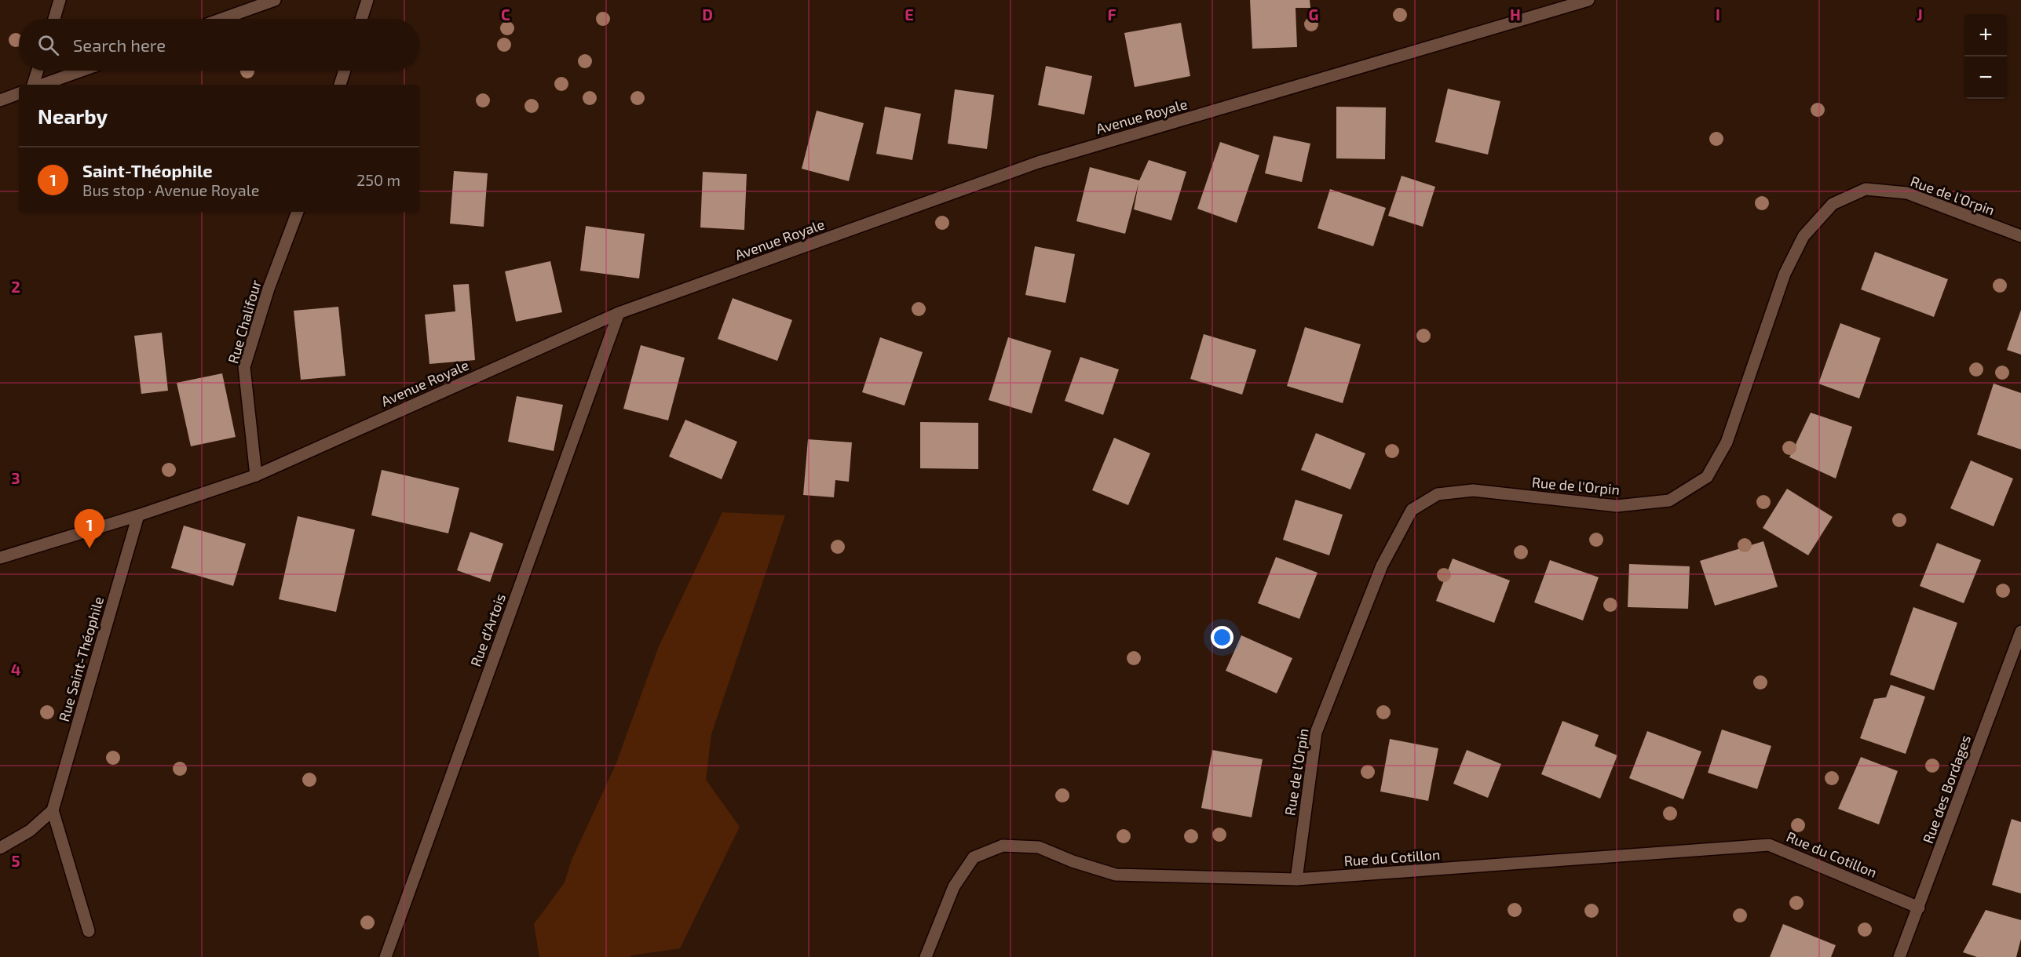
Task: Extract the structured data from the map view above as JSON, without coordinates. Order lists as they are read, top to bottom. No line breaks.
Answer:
{"streets":{"street":["Avenue Royale","Rue de l'Orpin","Rue Chalifour","Rue d'Artois","Rue Saint-Théophile","Rue des Bordages","Rue du Cotillon"]},"crossings":[["Avenue Royale","Rue Chalifour"],["Avenue Royale","Rue d'Artois"],["Avenue Royale","Rue Saint-Théophile"],["Rue de l'Orpin","Rue du Cotillon"],["Rue des Bordages","Rue du Cotillon"]],"page":{"map_buttons":["+","−"],"search":"Search here","heading":"Nearby","list":[{"mark":"1","name":"Saint-Théophile","note":"Bus stop · Avenue Royale","value":"250 m"}],"pins":"1"},"grid":{"columns":["C","D","E","F","G","H","I","J"],"rows":["2","3","4","5"]}}
